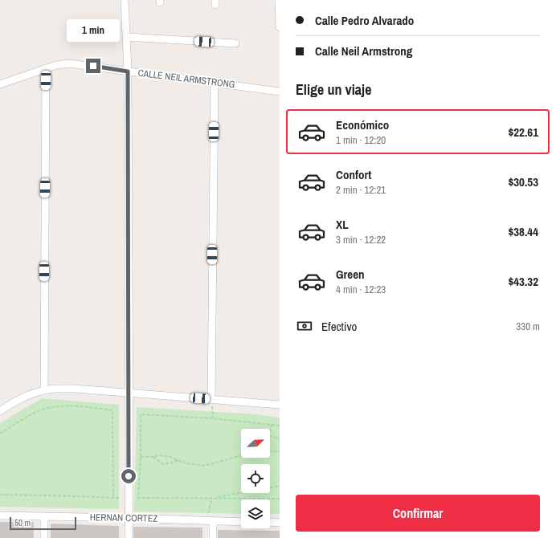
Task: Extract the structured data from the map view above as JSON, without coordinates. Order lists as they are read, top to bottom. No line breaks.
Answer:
{"streets":{"street":["CALLE NEIL ARMSTRONG","HERNAN CORTEZ"]},"scale_bar":"50 m","north":"top right","page":{"banner":["Calle Pedro Alvarado","Calle Neil Armstrong"],"bubble":"1 min","heading":"Elige un viaje","list":[{"name":"Económico","note":"1 min · 12:20","value":"$22.61"},{"name":"Confort","note":"2 min · 12:21","value":"$30.53"},{"name":"XL","note":"3 min · 12:22","value":"$38.44"},{"name":"Green","note":"4 min · 12:23","value":"$43.32"}],"pay":["Efectivo","330 m"],"buttons":"Confirmar","scale":"50 m"}}
